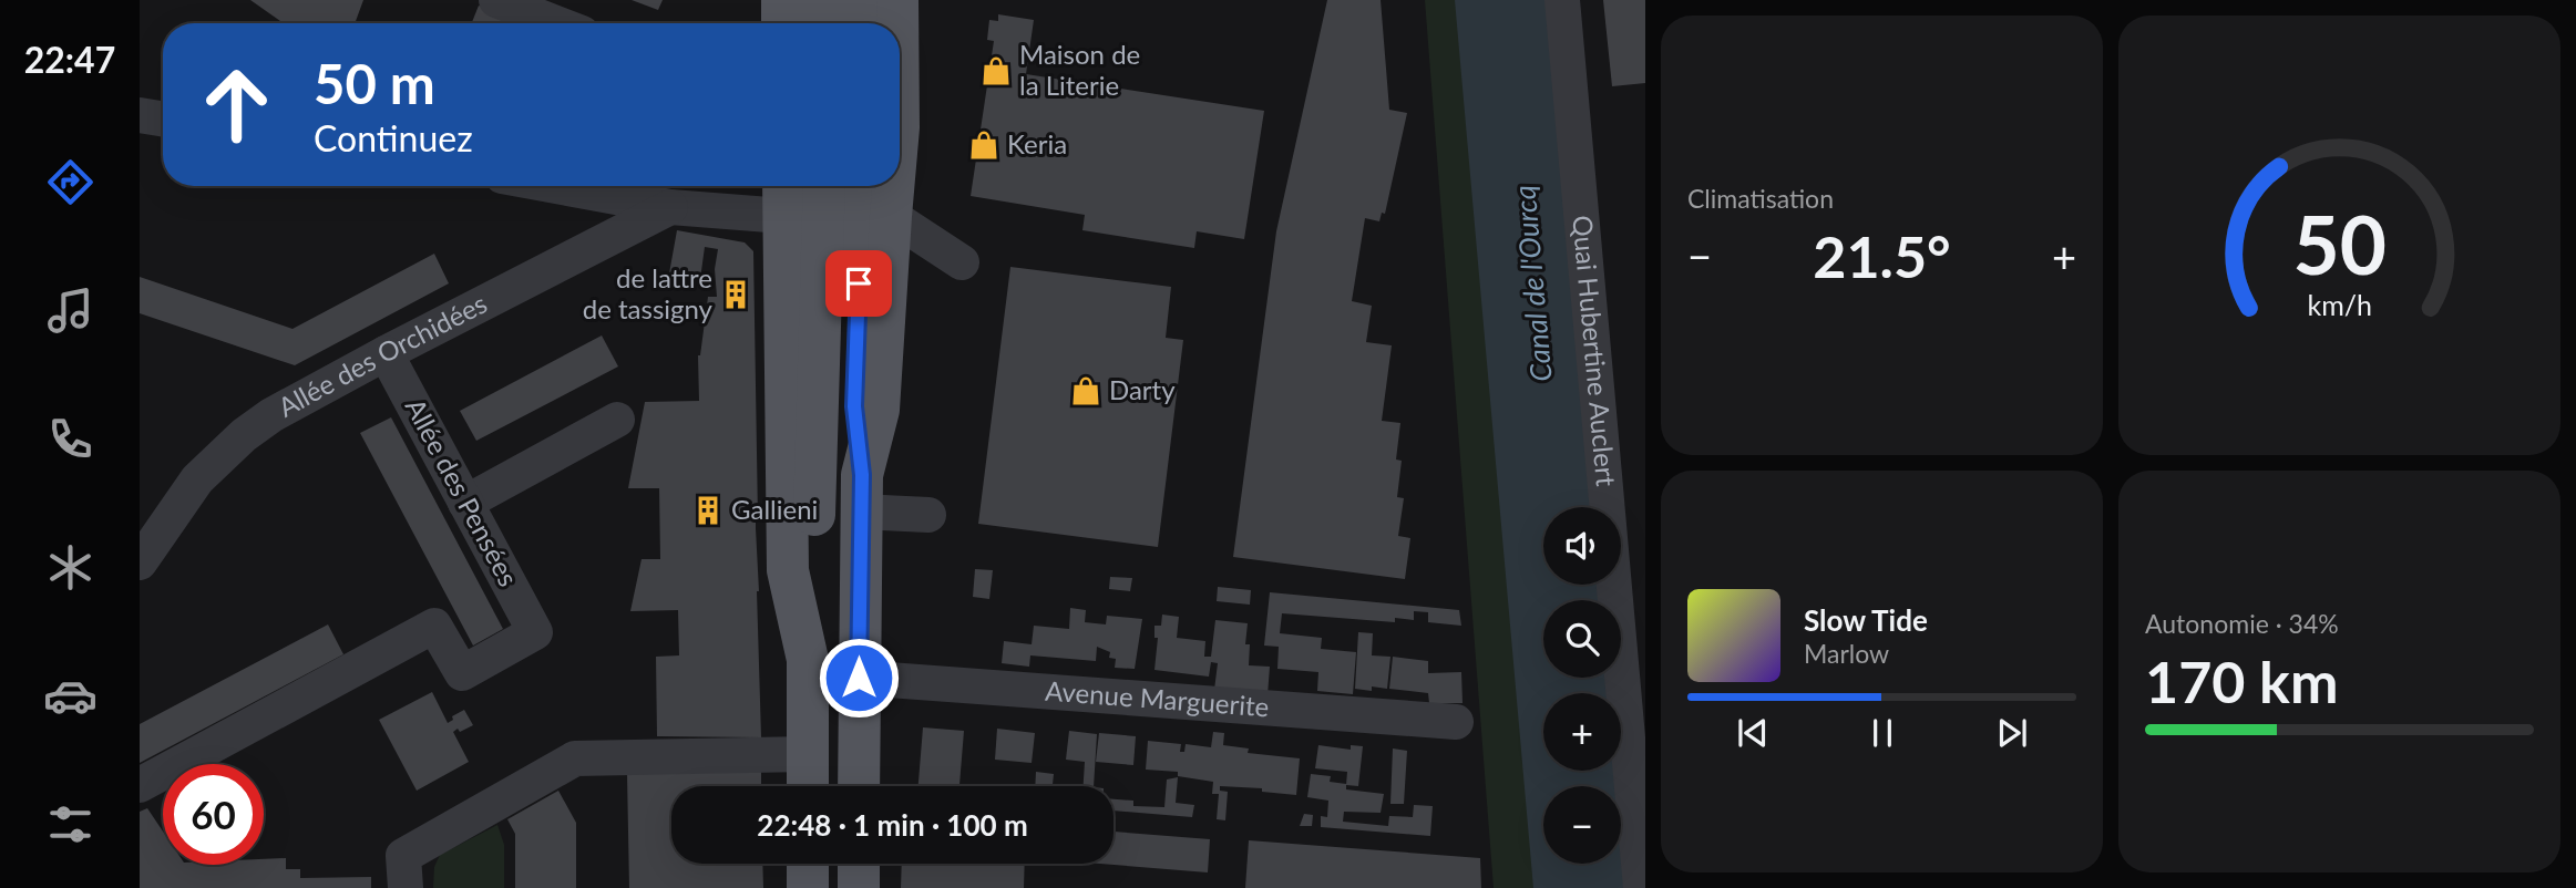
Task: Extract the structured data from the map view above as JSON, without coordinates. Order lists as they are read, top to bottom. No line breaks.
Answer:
{"streets":{"street":["Quai Hubertine Auclert","Allée des Orchidées","Allée des Pensées","Avenue Marguerite"]},"crossings":[["Allée des Orchidées","Allée des Pensées"]],"water":["Canal de l'Ourcq"],"places":{"shop":["Maison de la Literie","Keria","Darty"],"building":["de lattre de tassigny","Gallieni"]},"page":{"tabs":"22:47","tile":["Climatisation",["Autonomie · 34%","170 km"]],"turn":["50 m","Continuez"],"heat":["−","21.5°","+"],"map_buttons":["+","−"],"song":["Slow Tide","Marlow"],"limit":"60","trip":"22:48 · 1 min · 100 m","gauge":["50","km/h"]}}
